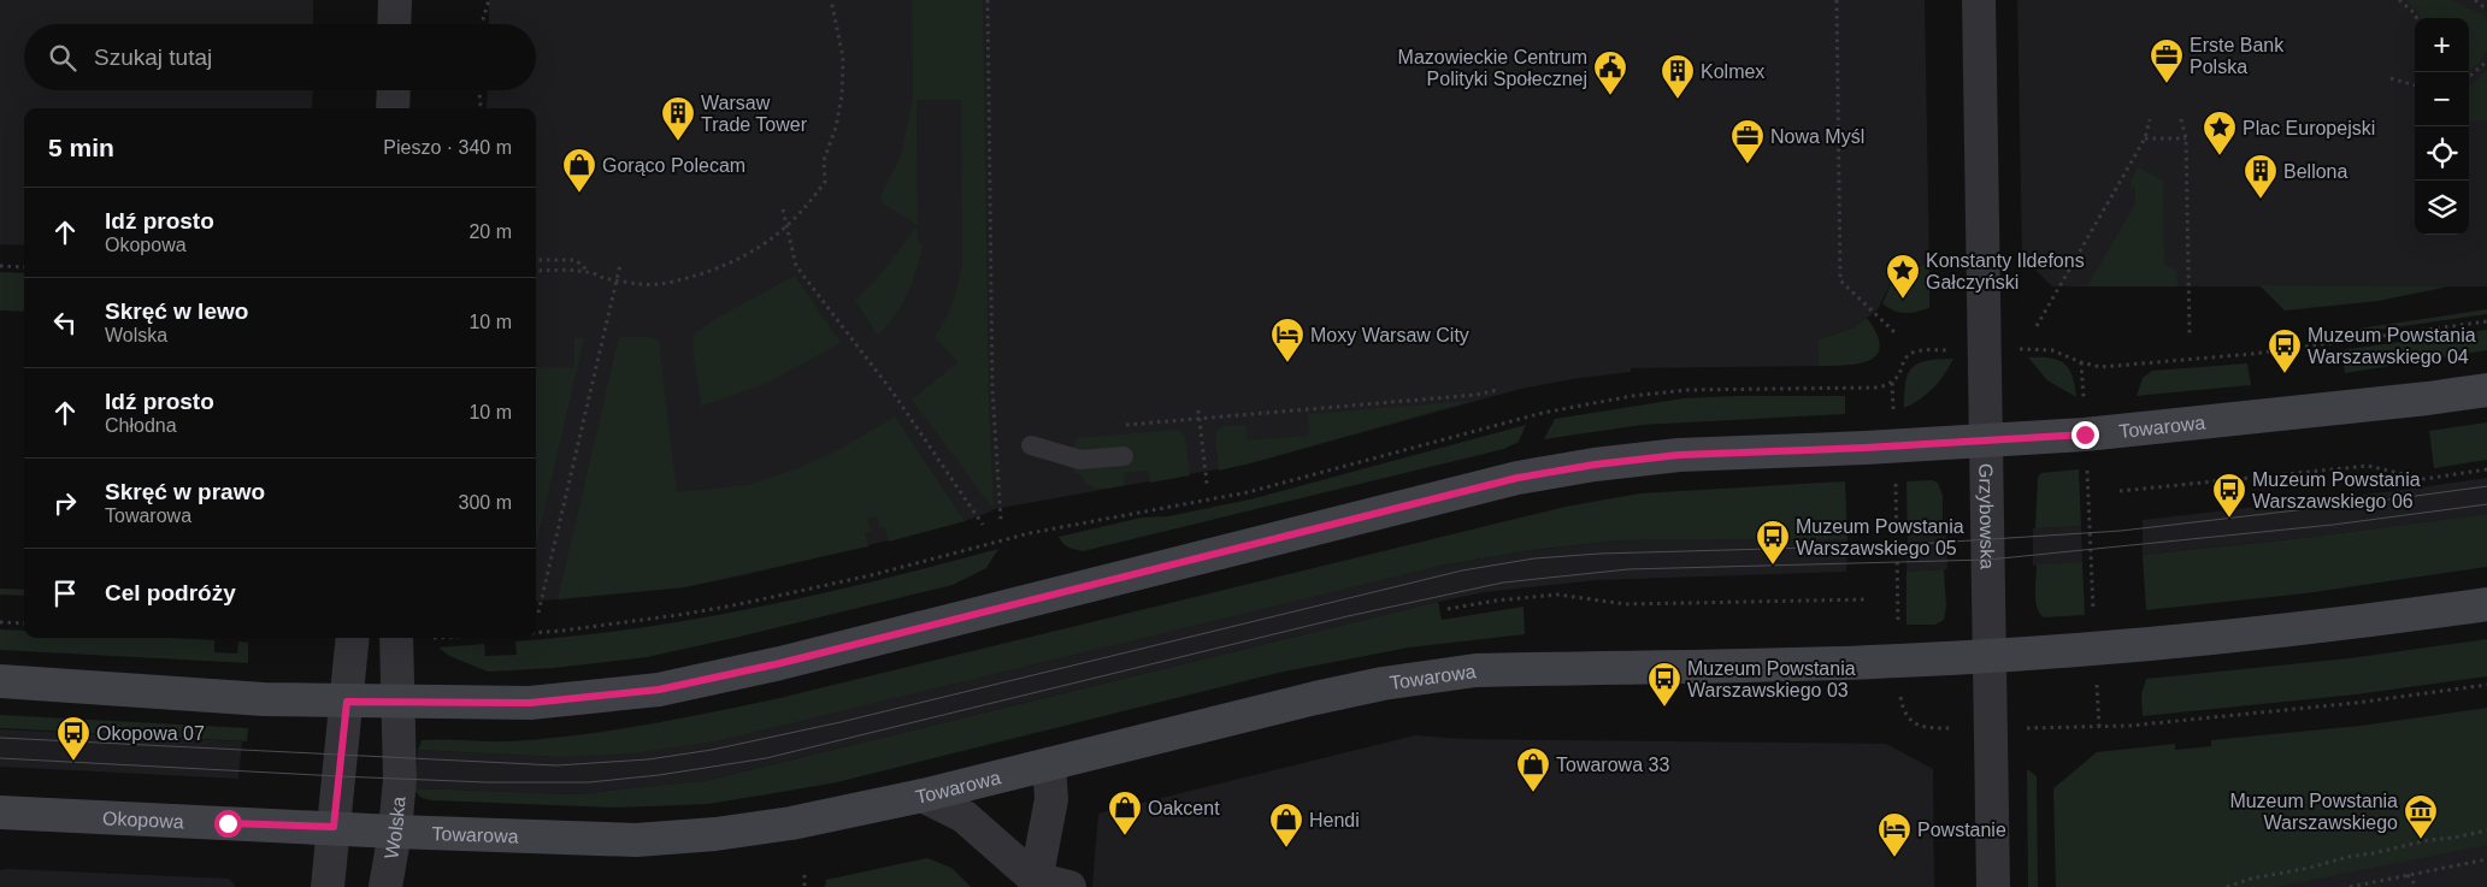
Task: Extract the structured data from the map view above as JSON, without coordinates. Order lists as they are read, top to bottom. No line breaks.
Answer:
{"streets":{"main road":["Towarowa","Okopowa"],"street":["Grzybowska","Wolska"]},"crossings":[["Towarowa","Grzybowska"],["Towarowa","Okopowa"],["Towarowa","Wolska"],["Okopowa","Wolska"]],"places":{"office":["Erste Bank Polska","Nowa Myśl"],"public building":["Mazowieckie Centrum Polityki Społecznej"],"building":["Kolmex","Warsaw Trade Tower","Bellona"],"place":["Plac Europejski","Konstanty Ildefons Gałczyński"],"shop":["Gorąco Polecam","Towarowa 33","Oakcent","Hendi"],"hotel":["Moxy Warsaw City","Powstanie"],"bus stop":["Muzeum Powstania Warszawskiego 04","Muzeum Powstania Warszawskiego 06","Muzeum Powstania Warszawskiego 05","Muzeum Powstania Warszawskiego 03","Okopowa 07"],"museum":["Muzeum Powstania Warszawskiego"]},"page":{"map_buttons":["+","−"],"search":"Szukaj tutaj","heading":["5 min","Pieszo · 340 m"],"list":[["Idź prosto","Okopowa","20 m"],["Skręć w lewo","Wolska","10 m"],["Idź prosto","Chłodna","10 m"],["Skręć w prawo","Towarowa","300 m"],"Cel podróży"]}}
